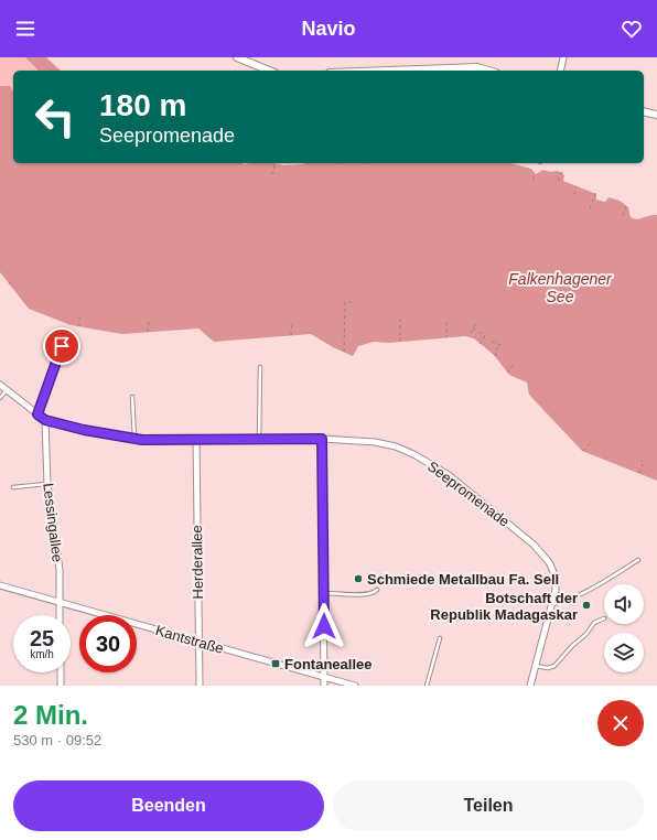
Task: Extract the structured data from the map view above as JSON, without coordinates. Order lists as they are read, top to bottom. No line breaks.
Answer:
{"streets":{"street":["Seepromenade","Lessingallee","Herderallee","Kantstraße"]},"crossings":[["Seepromenade","Lessingallee"],["Seepromenade","Herderallee"],["Lessingallee","Kantstraße"],["Herderallee","Kantstraße"]],"water":["Falkenhagener See"],"places":{"other":["Schmiede Metallbau Fa. Sell","Botschaft der Republik Madagaskar"],"transit":["Fontaneallee"]},"page":{"header":"Navio","turn":["180 m","Seepromenade"],"speed":"25 km/h","limit":"30","heading":["2 Min.","530 m · 09:52"],"buttons":["Beenden","Teilen"]}}
